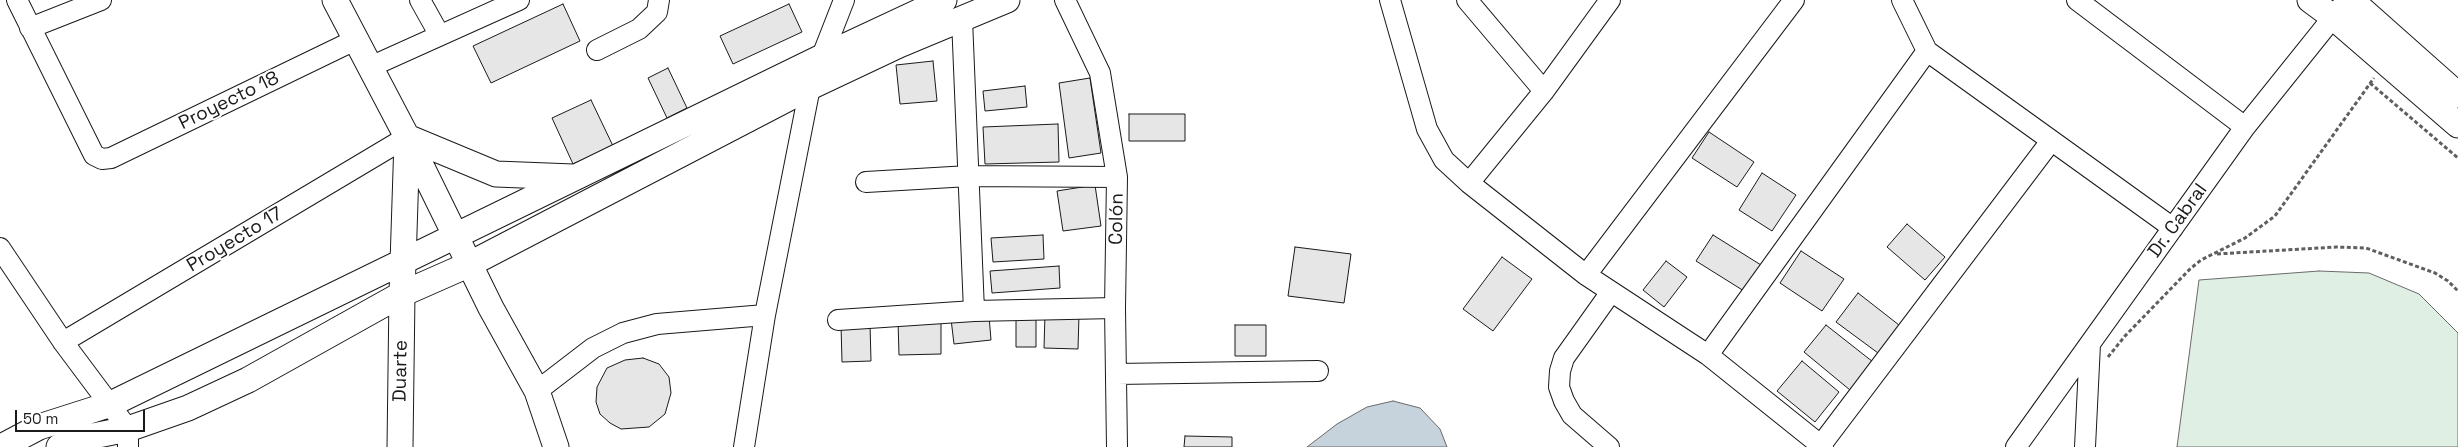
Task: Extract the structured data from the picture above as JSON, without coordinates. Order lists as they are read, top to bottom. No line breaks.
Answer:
{"streets":{"main road":["Duarte"],"street":["Proyecto 18","Colón","Dr. Cabral","Proyecto 17"]},"crossings":[["Proyecto 17","Duarte"]],"scale_bar":"50 m"}
